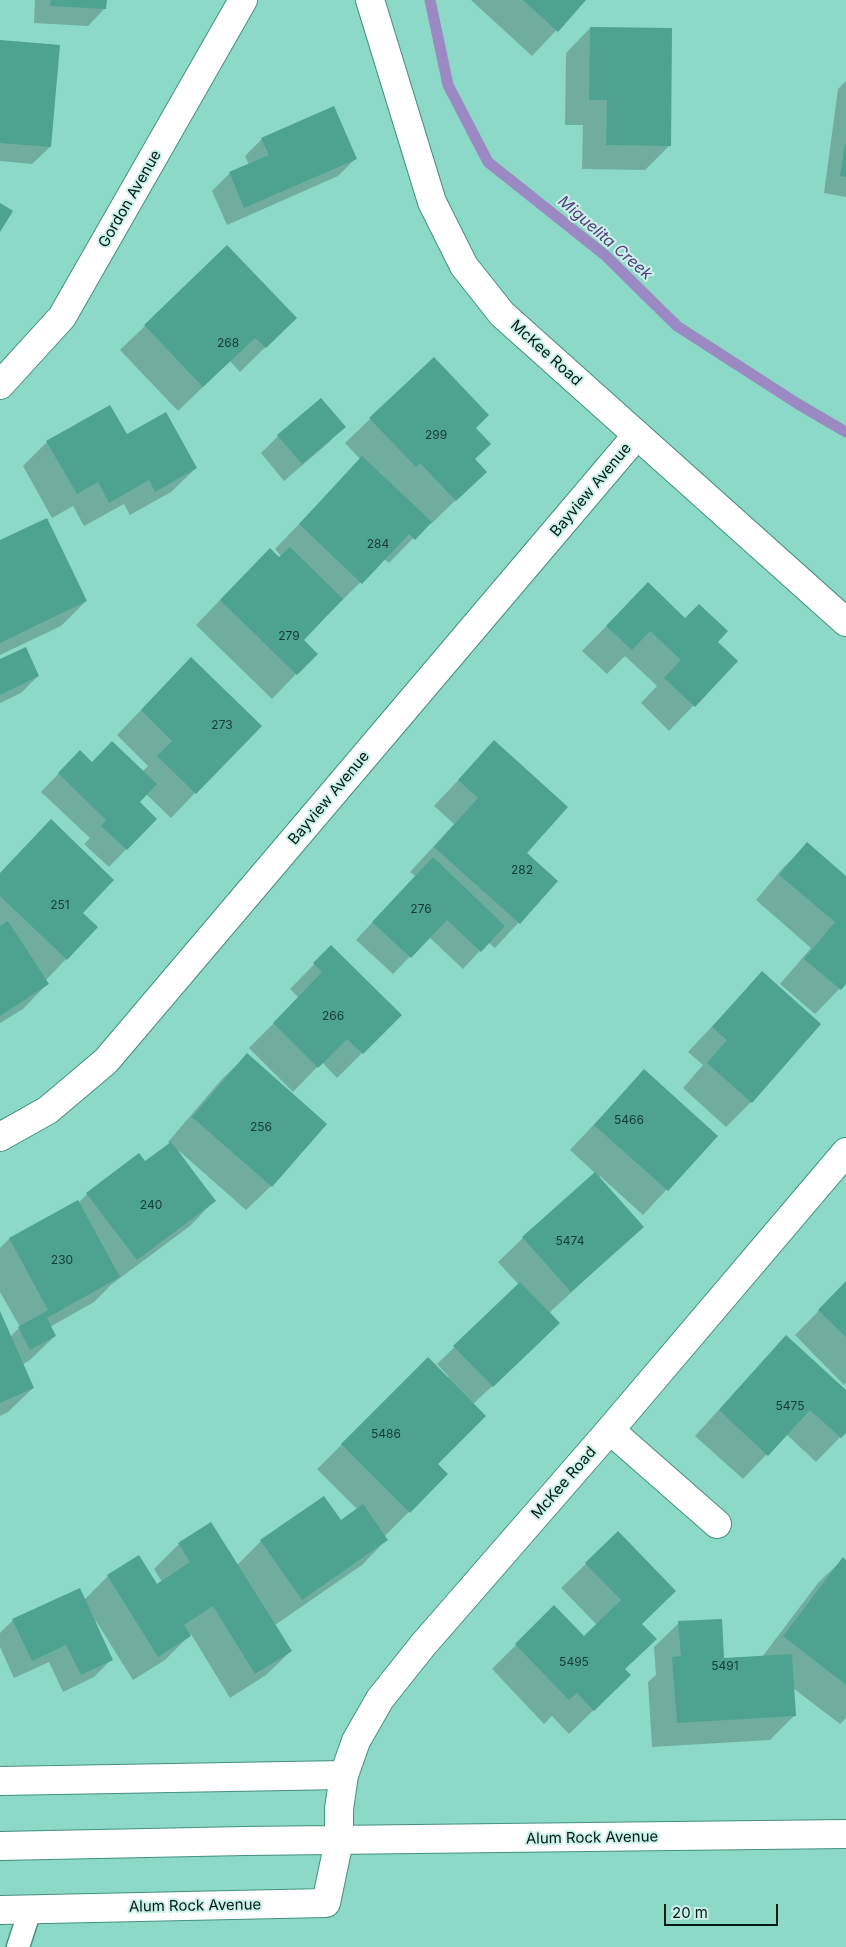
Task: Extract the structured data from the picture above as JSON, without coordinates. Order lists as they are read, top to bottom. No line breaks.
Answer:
{"streets":{"street":["Gordon Avenue","McKee Road","Bayview Avenue","Alum Rock Avenue"]},"crossings":[["McKee Road","Bayview Avenue"],["McKee Road","Alum Rock Avenue"]],"water":["Miguelita Creek"],"house_numbers":["268","299","284","279","273","282","251","276","266","5466","256","240","5474","230","5475","5486","5495","5491"],"scale_bar":"20 m"}
